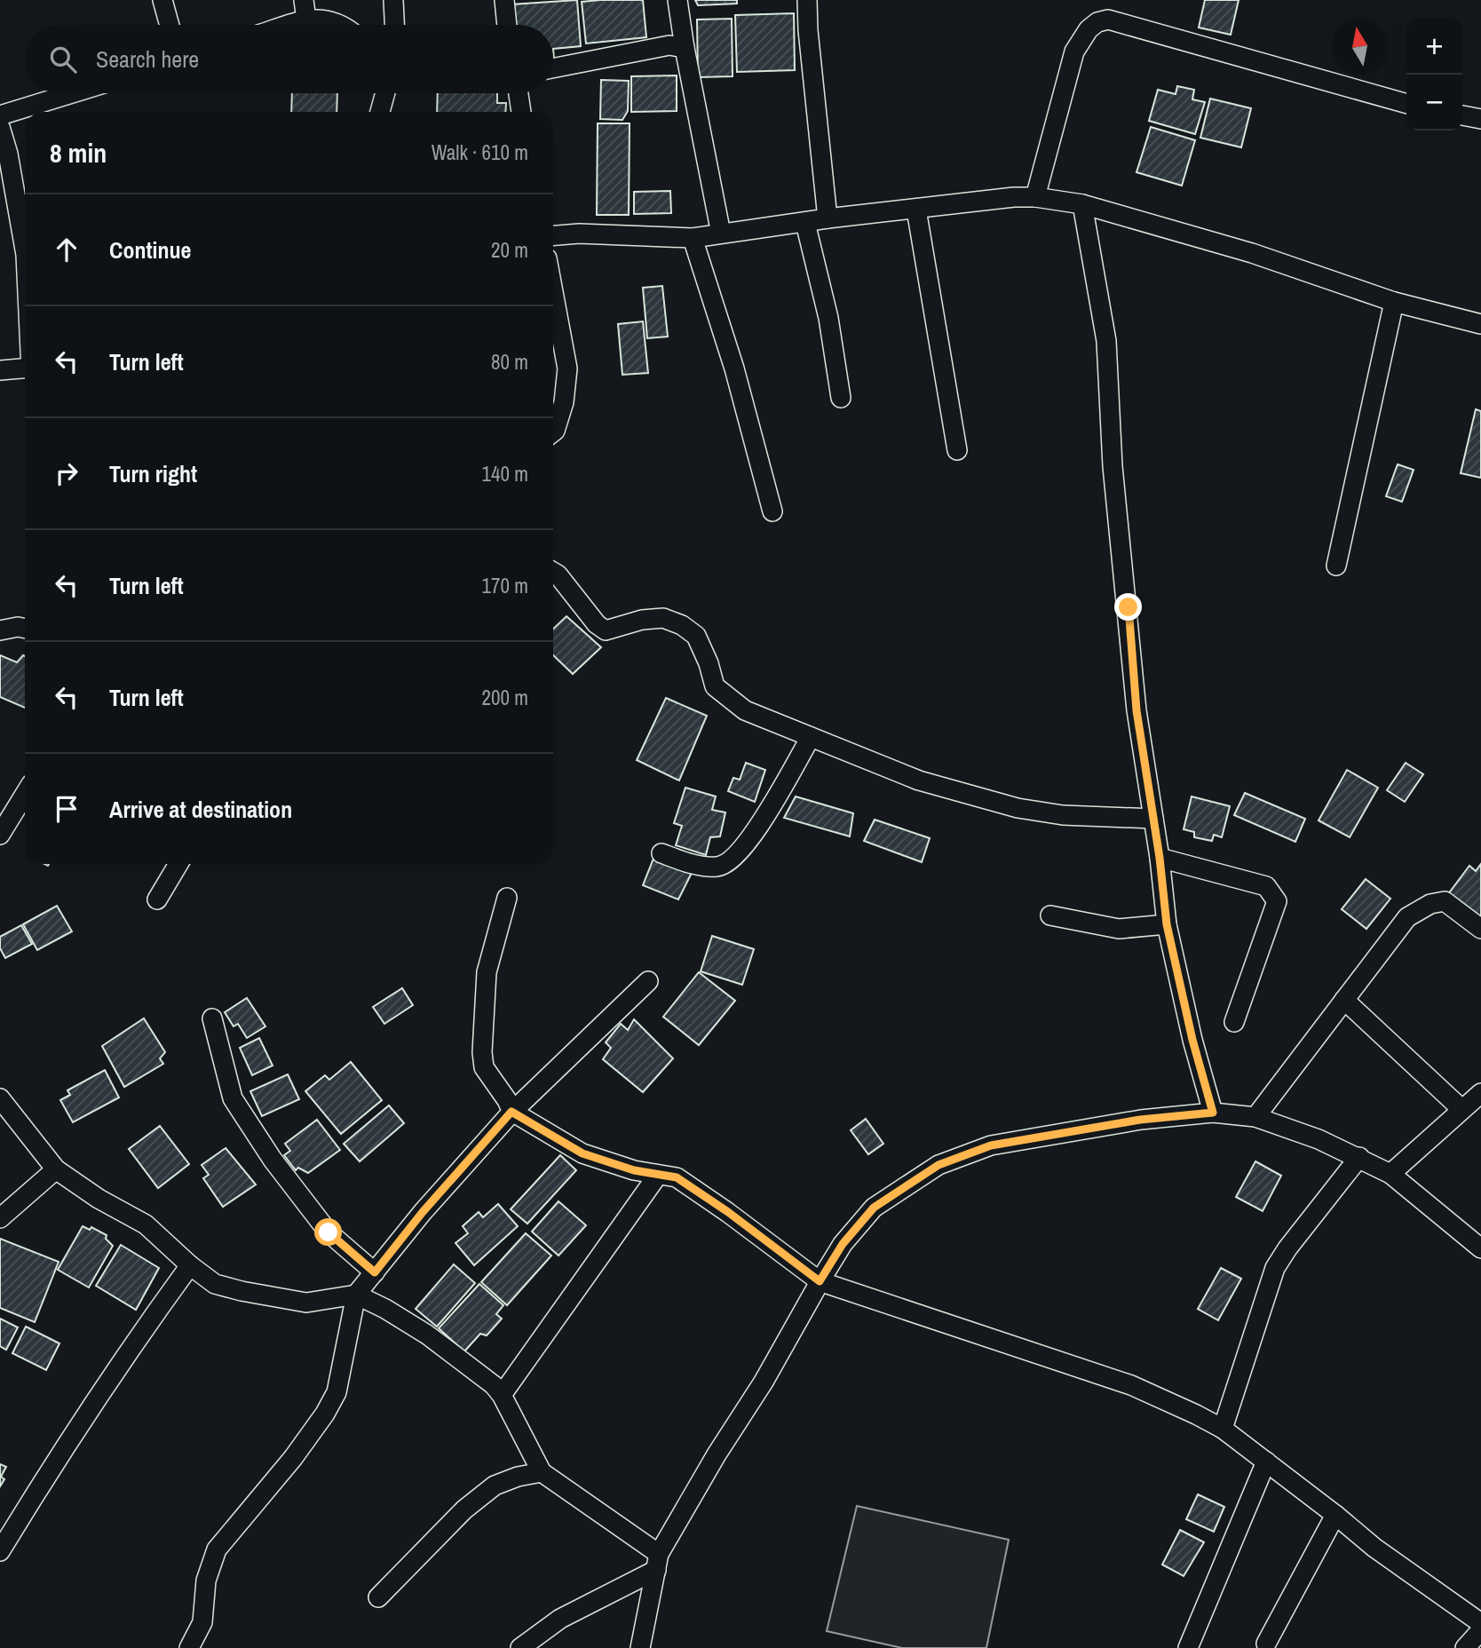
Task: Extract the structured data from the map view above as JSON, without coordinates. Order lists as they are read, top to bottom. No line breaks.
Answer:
{"north":"top","page":{"map_buttons":["+","−"],"search":"Search here","heading":["8 min","Walk · 610 m"],"list":[["Continue","20 m"],["Turn left","80 m"],["Turn right","140 m"],["Turn left","170 m"],["Turn left","200 m"],"Arrive at destination"]}}
